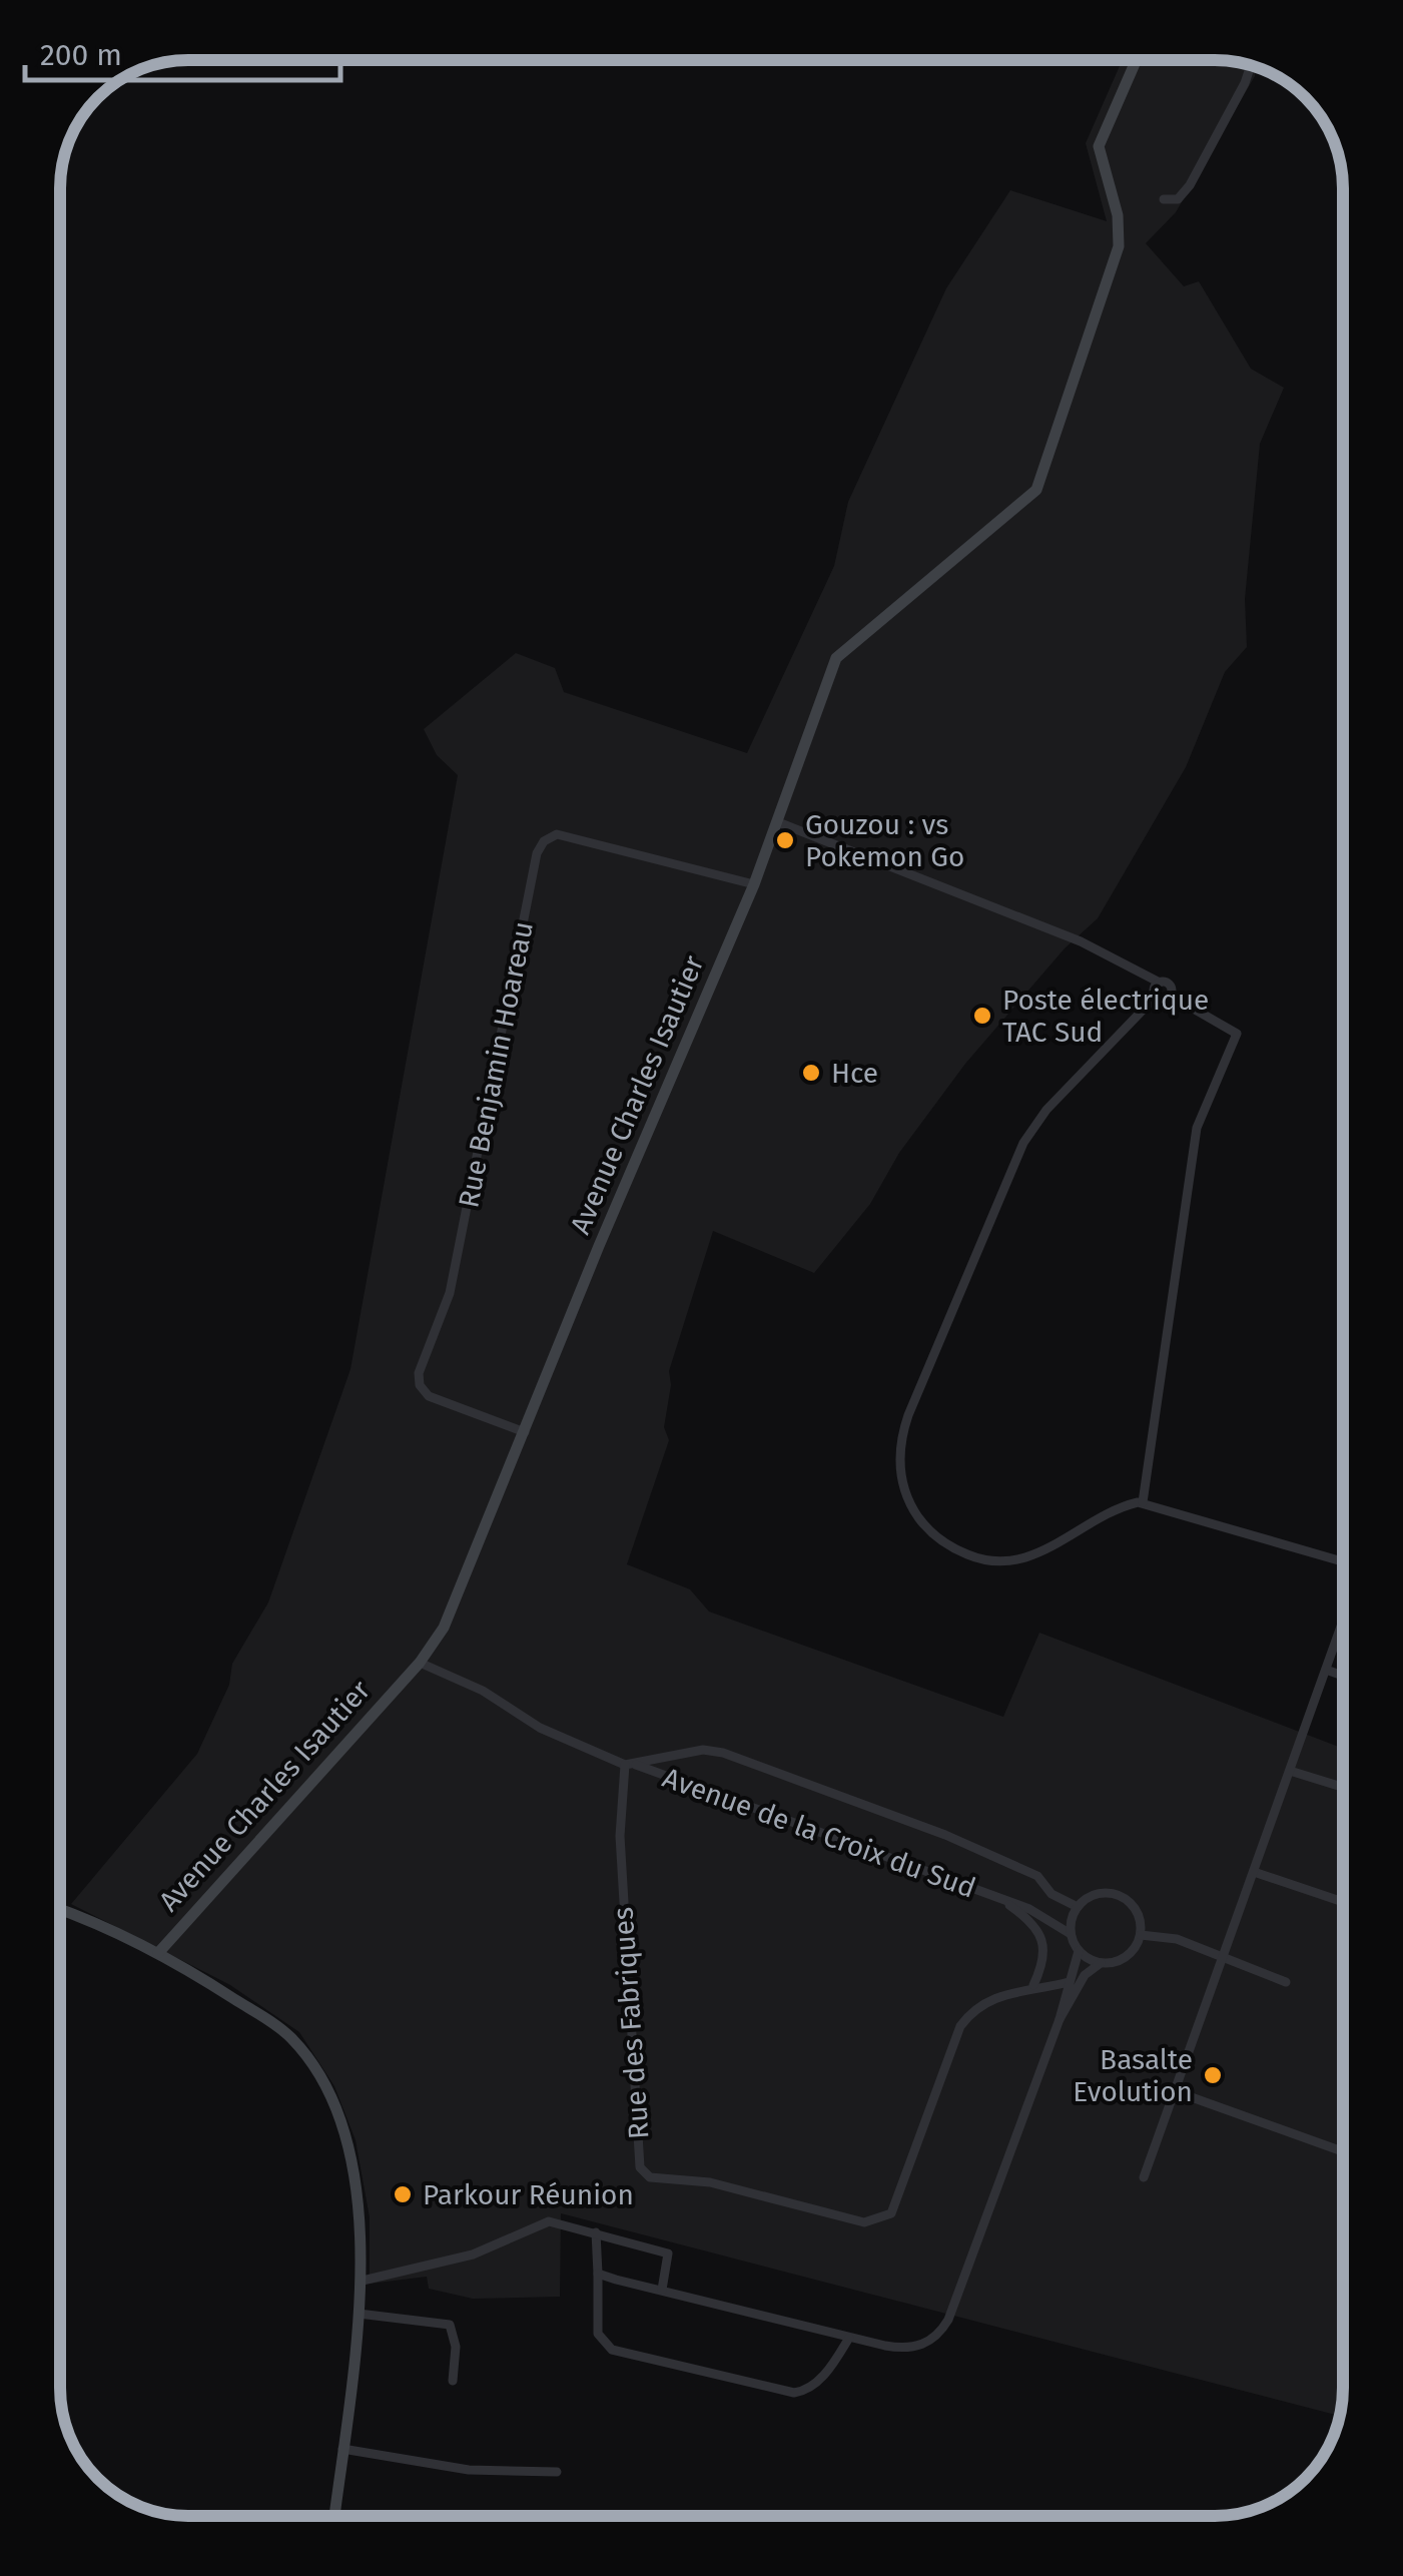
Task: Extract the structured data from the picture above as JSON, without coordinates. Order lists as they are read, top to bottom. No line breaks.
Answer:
{"streets":{"street":["Rue Benjamin Hoareau","Avenue Charles Isautier","Avenue de la Croix du Sud","Rue des Fabriques"]},"crossings":[["Rue Benjamin Hoareau","Avenue Charles Isautier"],["Avenue de la Croix du Sud","Rue des Fabriques"]],"places":["Gouzou : vs Pokemon Go","Poste électrique TAC Sud","Hce","Basalte Evolution","Parkour Réunion"],"scale_bar":"200 m"}
